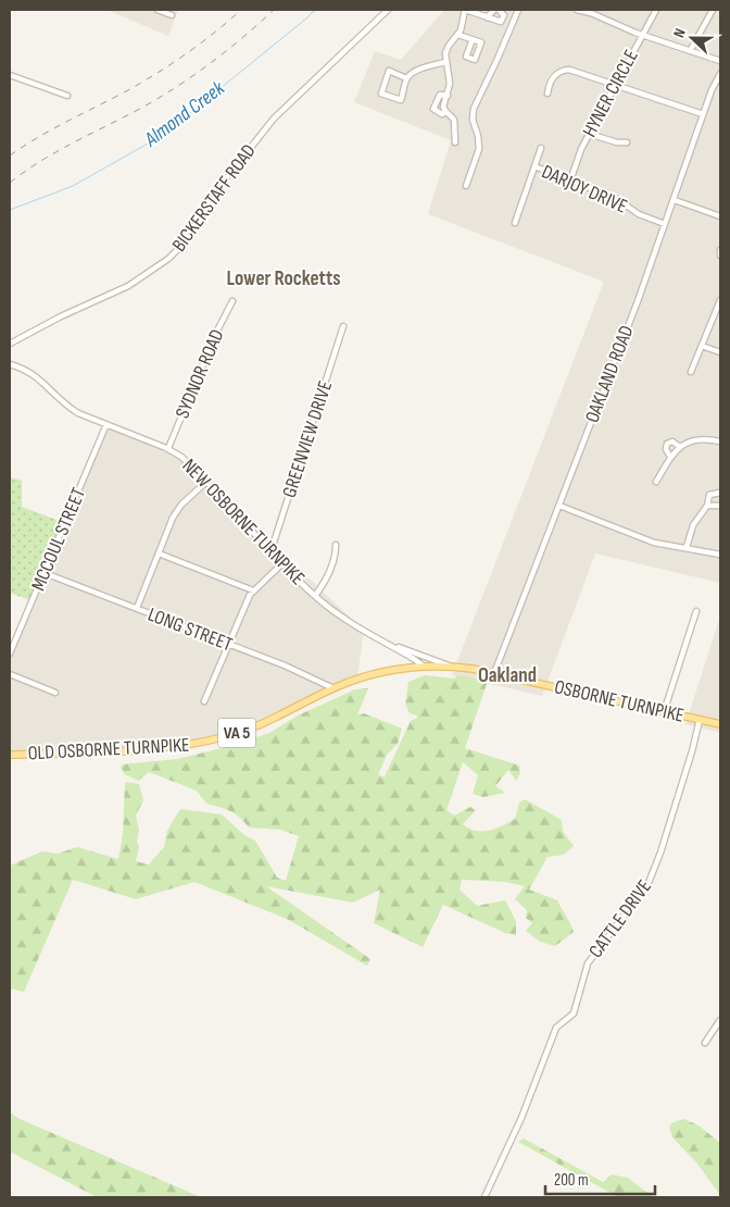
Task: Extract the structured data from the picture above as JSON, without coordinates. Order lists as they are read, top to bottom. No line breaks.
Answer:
{"streets":{"main road":["OSBORNE TURNPIKE","VA 5","OLD OSBORNE TURNPIKE"],"street":["HYNER CIRCLE","DARJOY DRIVE","BICKERSTAFF ROAD","SYDNOR ROAD","OAKLAND ROAD","GREENVIEW DRIVE","NEW OSBORNE TURNPIKE","MCCOUL STREET","LONG STREET","CATTLE DRIVE"]},"crossings":[["HYNER CIRCLE","DARJOY DRIVE"],["DARJOY DRIVE","OAKLAND ROAD"],["SYDNOR ROAD","NEW OSBORNE TURNPIKE"],["OAKLAND ROAD","OSBORNE TURNPIKE"],["GREENVIEW DRIVE","NEW OSBORNE TURNPIKE"],["NEW OSBORNE TURNPIKE","MCCOUL STREET"],["NEW OSBORNE TURNPIKE","OSBORNE TURNPIKE"],["NEW OSBORNE TURNPIKE","OLD OSBORNE TURNPIKE"],["MCCOUL STREET","LONG STREET"],["LONG STREET","OLD OSBORNE TURNPIKE"],["OSBORNE TURNPIKE","OLD OSBORNE TURNPIKE"],["OSBORNE TURNPIKE","CATTLE DRIVE"]],"districts":["Lower Rocketts","Oakland"],"water":["Almond Creek"],"scale_bar":"200 m","north":"left"}
